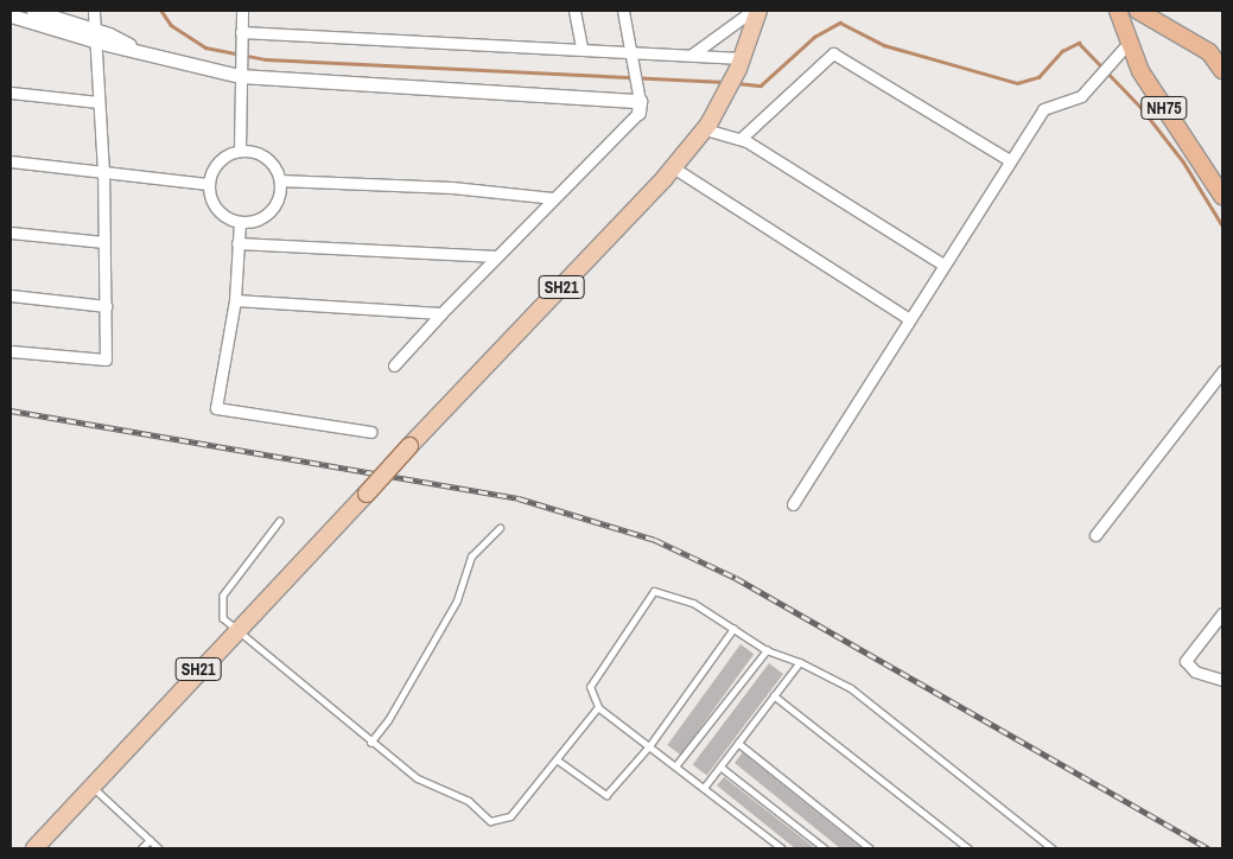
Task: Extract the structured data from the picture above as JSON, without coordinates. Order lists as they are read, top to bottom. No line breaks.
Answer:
{"streets":{"highway":["NH75"],"main road":["SH21"]}}
